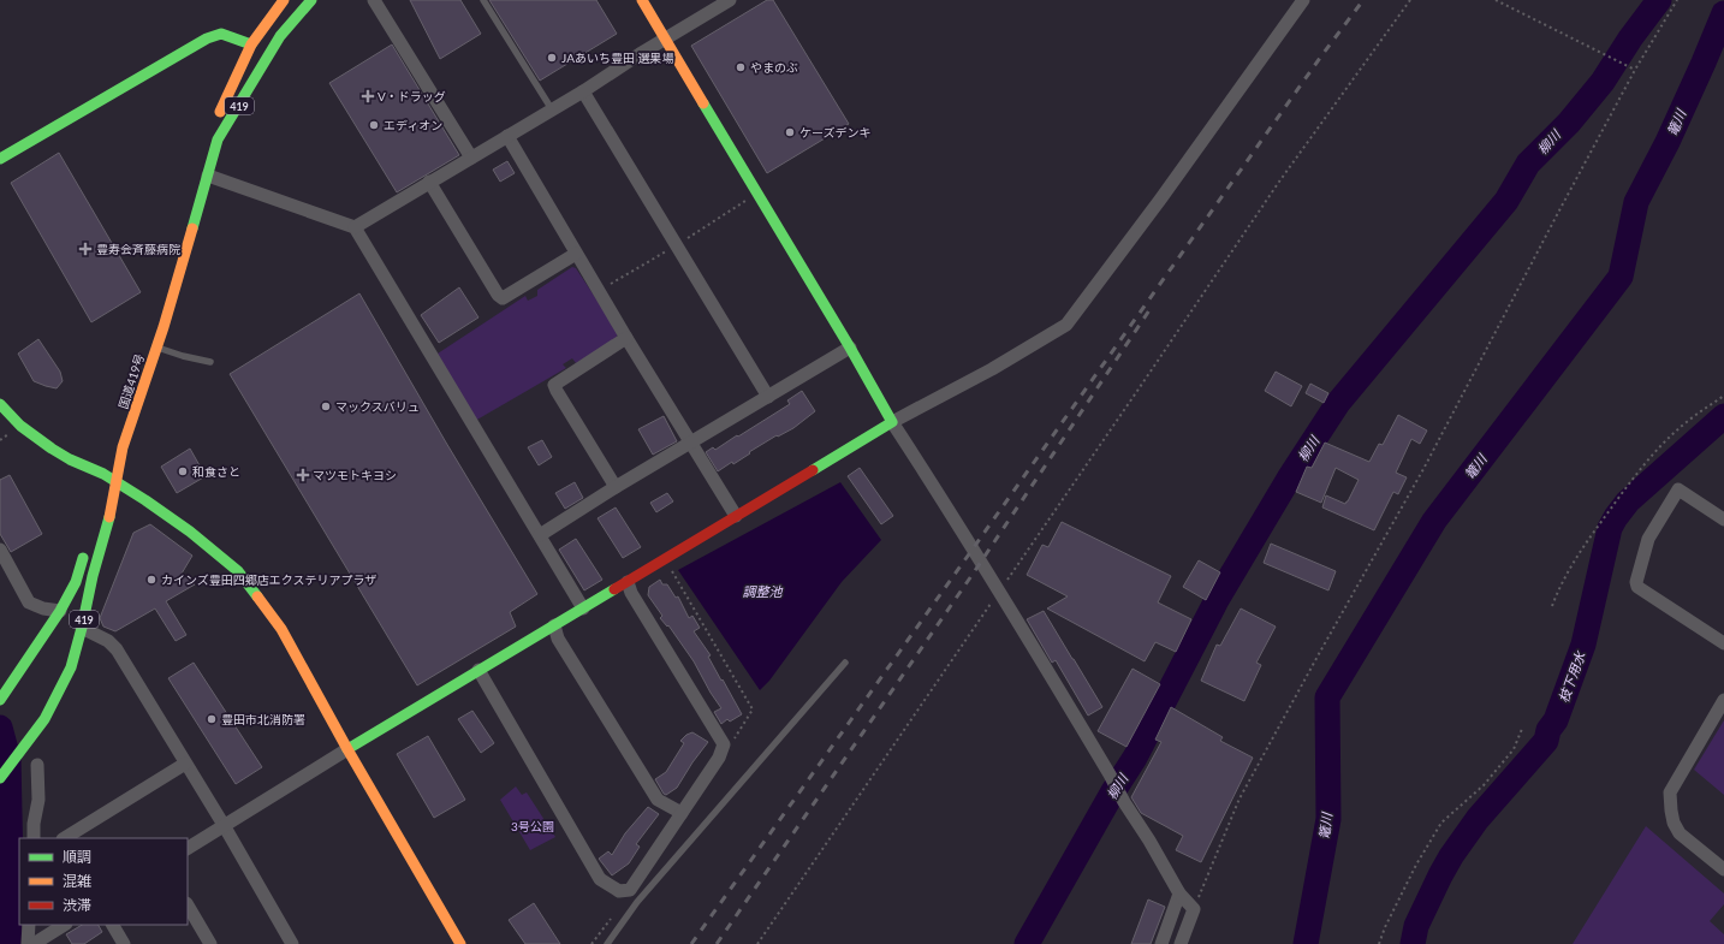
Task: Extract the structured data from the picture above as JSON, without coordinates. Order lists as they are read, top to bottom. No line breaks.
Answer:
{"streets":{"main road":["419","国道419号"]},"water":["篭川","柳川","調整池","枝下用水"],"parks":["3号公園"],"places":{"other":["JAあいち豊田 選果場","やまのぶ","エディオン","ケーズデンキ","マックスバリュ","和食さと","カインズ豊田四郷店エクステリアプラザ","豊田市北消防署"],"health":["V・ドラッグ","豊寿会斉藤病院","マツモトキヨシ"]},"legend":["順調","混雑","渋滞"]}
